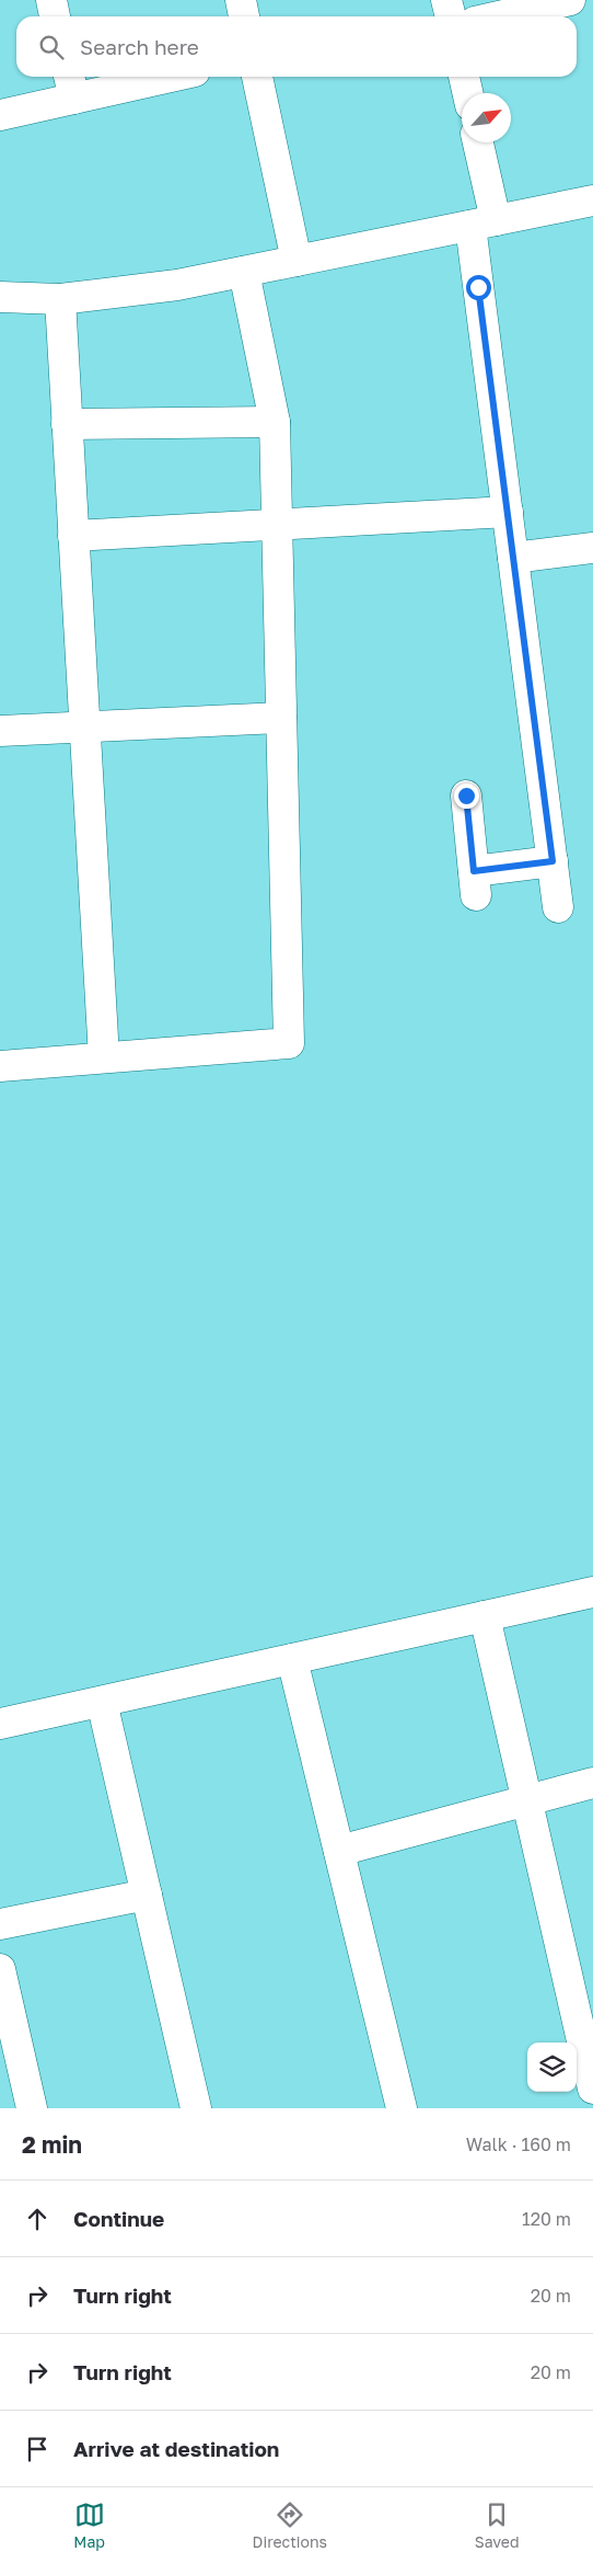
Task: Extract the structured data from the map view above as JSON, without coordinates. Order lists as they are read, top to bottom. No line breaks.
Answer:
{"north":"top right","page":{"search":"Search here","heading":["2 min","Walk · 160 m"],"list":[["Continue","120 m"],["Turn right","20 m"],["Turn right","20 m"],"Arrive at destination"],"nav":["Map","Directions","Saved"]}}
